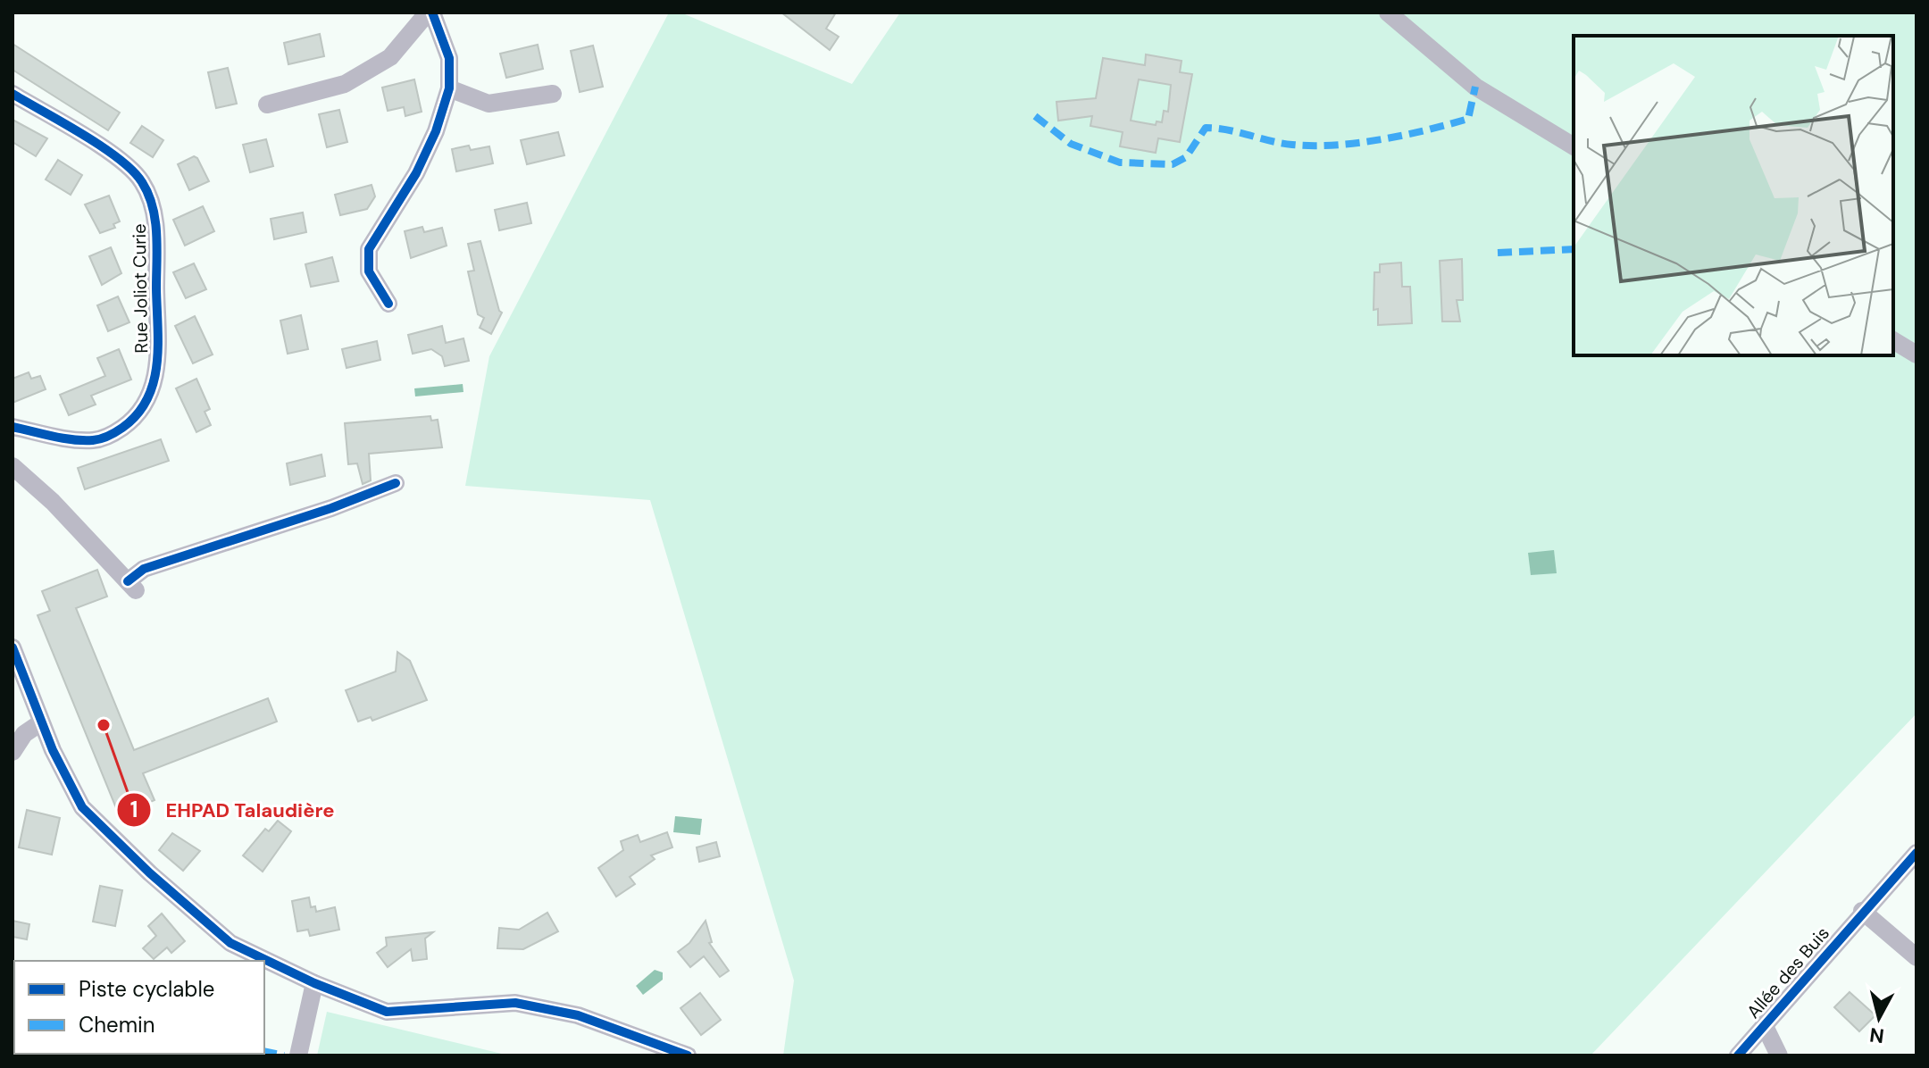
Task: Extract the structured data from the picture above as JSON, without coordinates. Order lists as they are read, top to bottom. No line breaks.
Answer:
{"streets":{"street":["Rue Joliot Curie","Allée des Buis"]},"places":["EHPAD Talaudière"],"legend":["Piste cyclable","Chemin"],"north":"bottom"}
